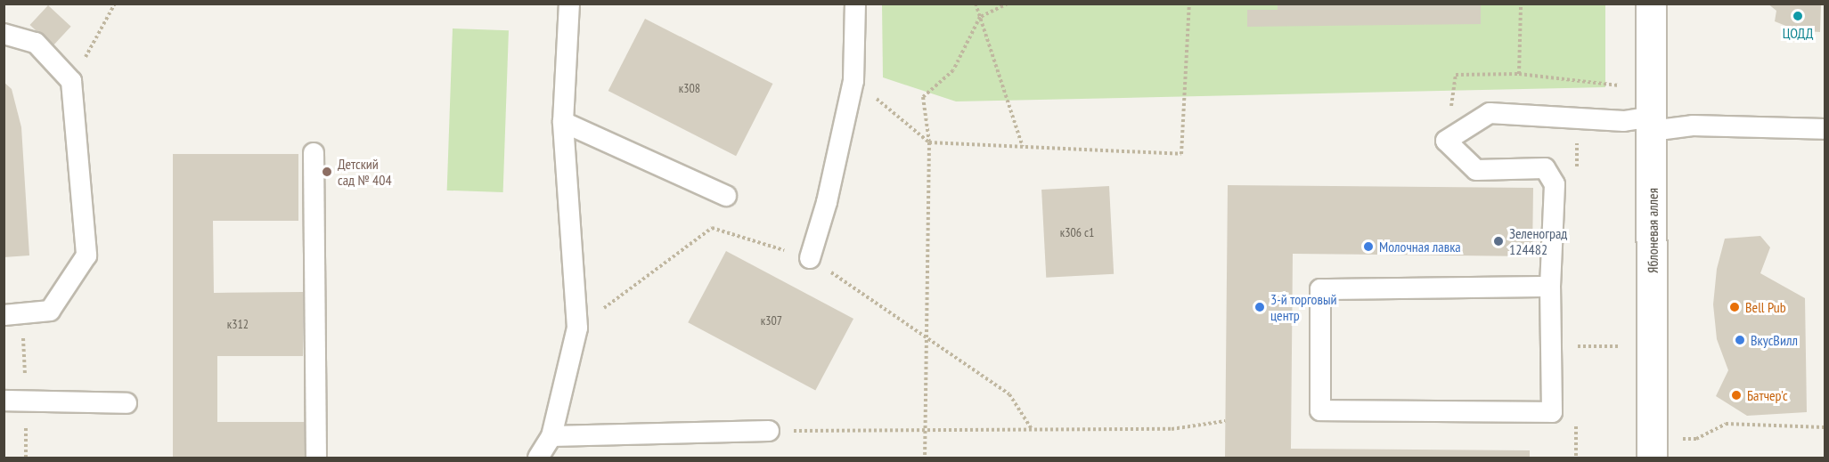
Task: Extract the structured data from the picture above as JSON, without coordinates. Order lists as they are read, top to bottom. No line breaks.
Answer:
{"streets":{"street":["Яблоневая аллея"]},"places":["ЦОДД","Детский сад № 404","Зеленоград 124482","Молочная лавка","3-й торговый центр","Bell Pub","ВкусВилл","Батчер'с"],"house_numbers":["к308","к306 с1","к307","к312"]}
